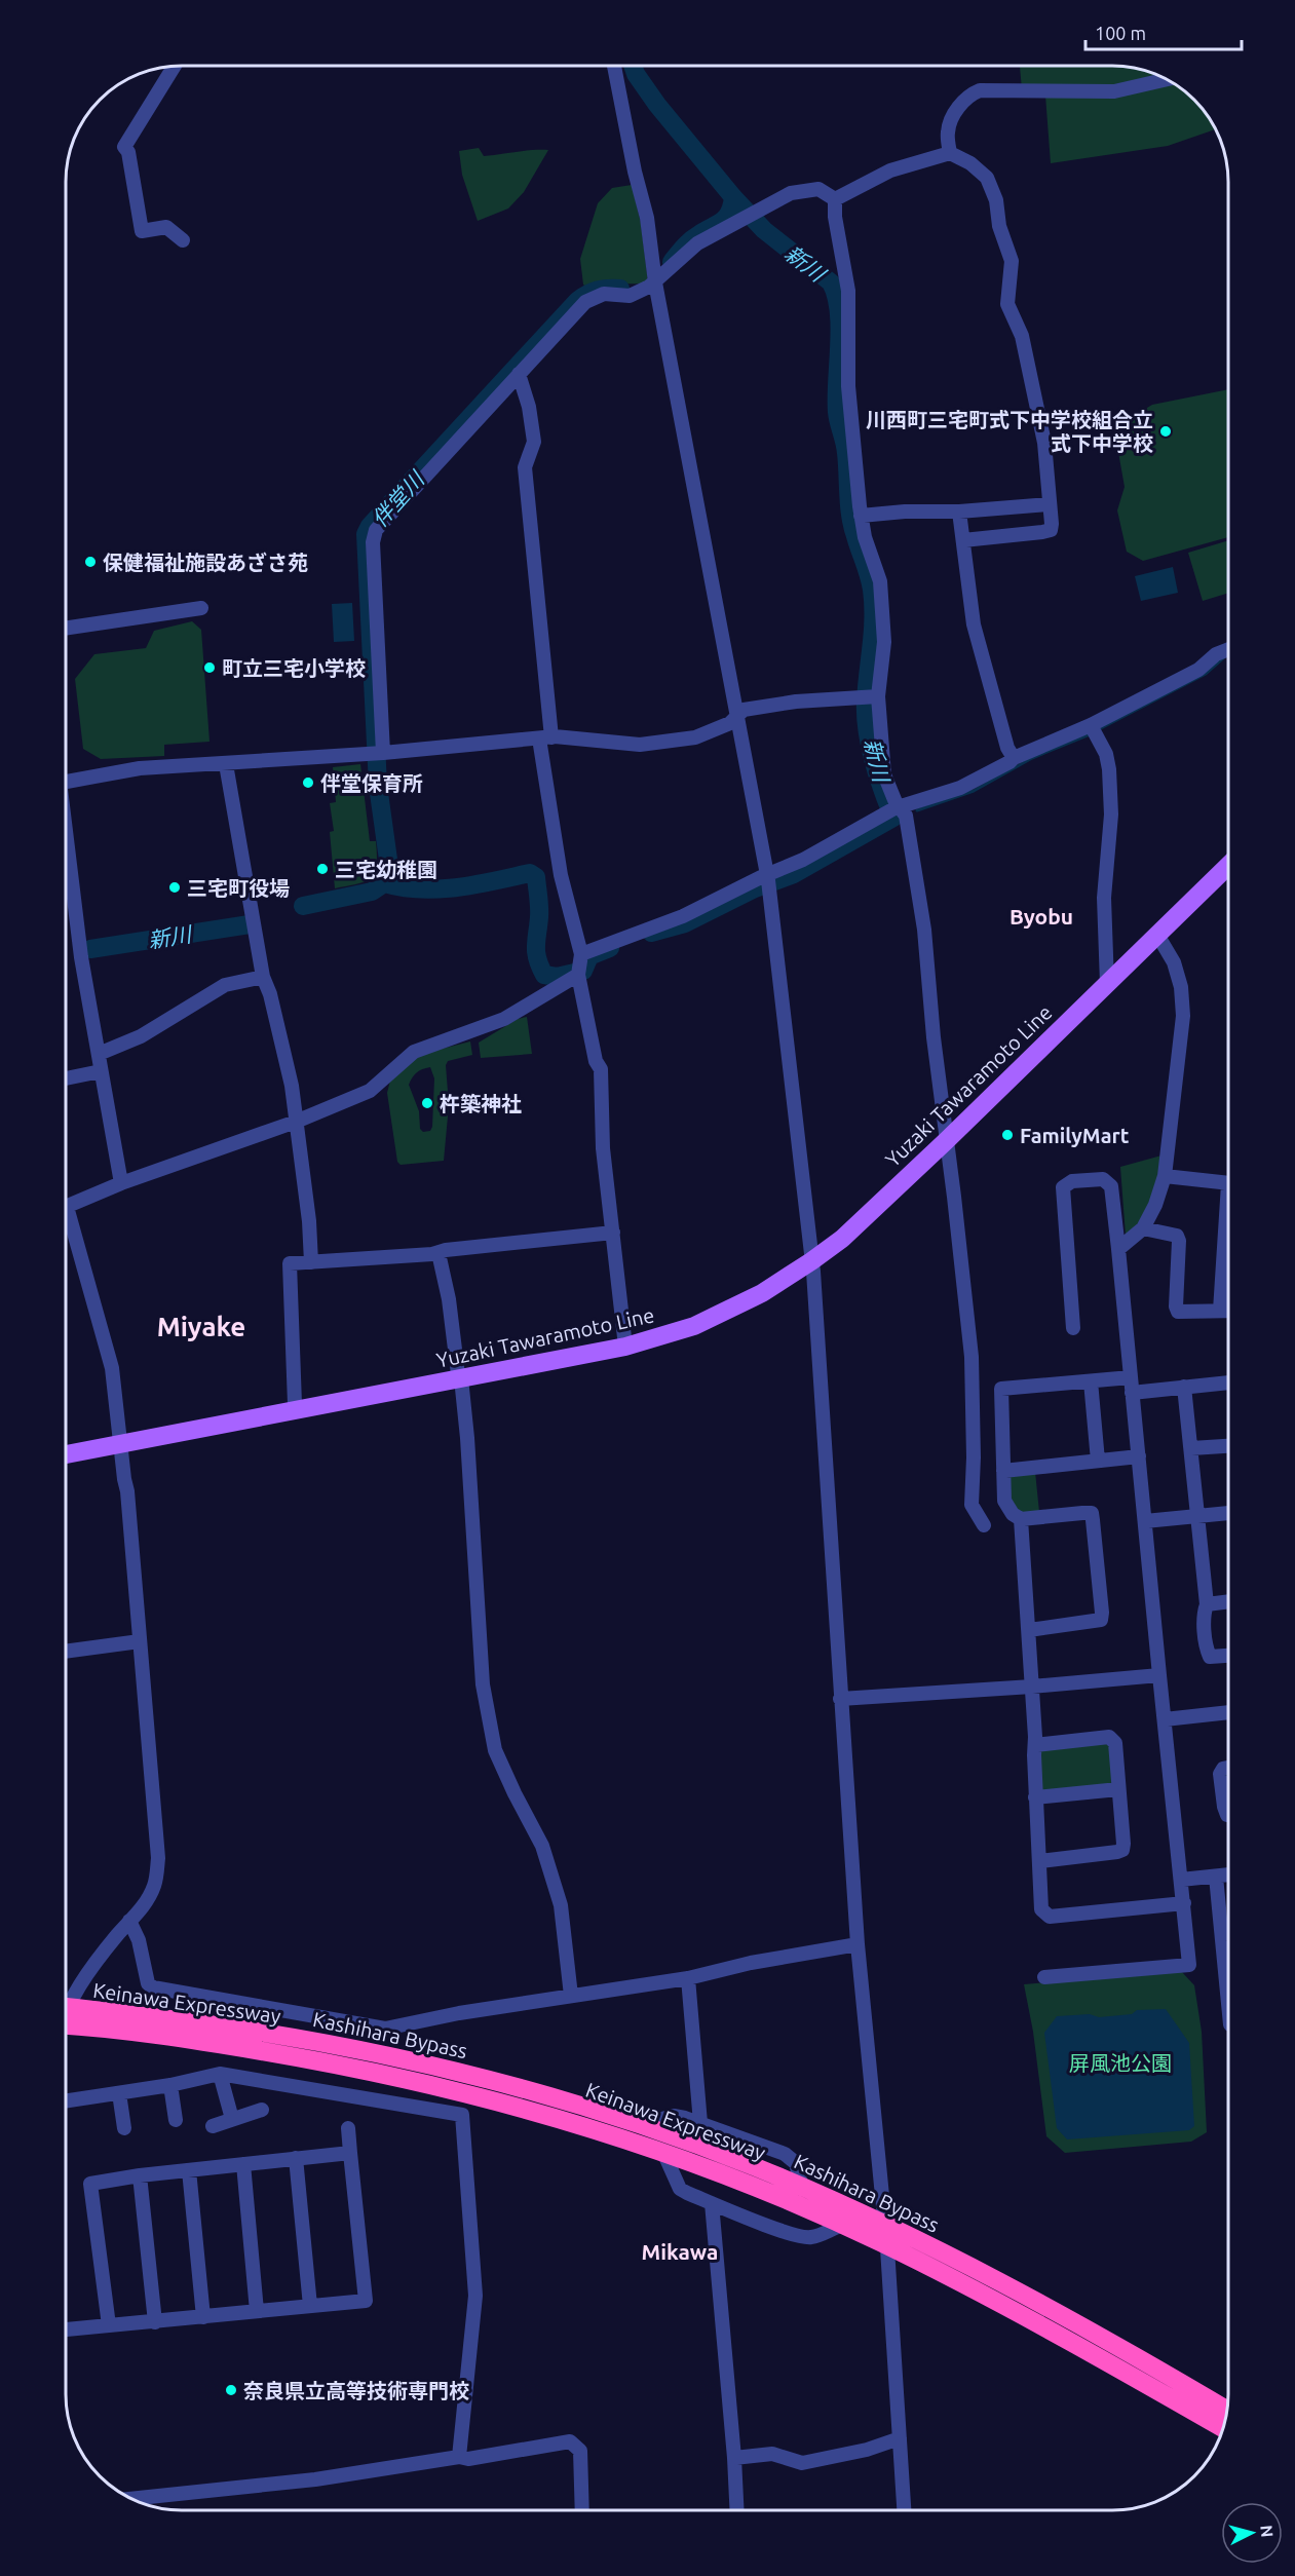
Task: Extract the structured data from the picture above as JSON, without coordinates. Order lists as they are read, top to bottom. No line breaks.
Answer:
{"streets":{"highway":["Keinawa Expressway","Kashihara Bypass"],"main road":["Yuzaki Tawaramoto Line"]},"districts":["Byobu","Miyake","Mikawa"],"water":["新川","伴堂川"],"parks":["屏風池公園"],"places":["川西町三宅町式下中学校組合立 式下中学校","保健福祉施設あざさ苑","町立三宅小学校","伴堂保育所","三宅幼稚園","三宅町役場","杵築神社","FamilyMart","奈良県立高等技術専門校"],"scale_bar":"100 m","north":"right"}
